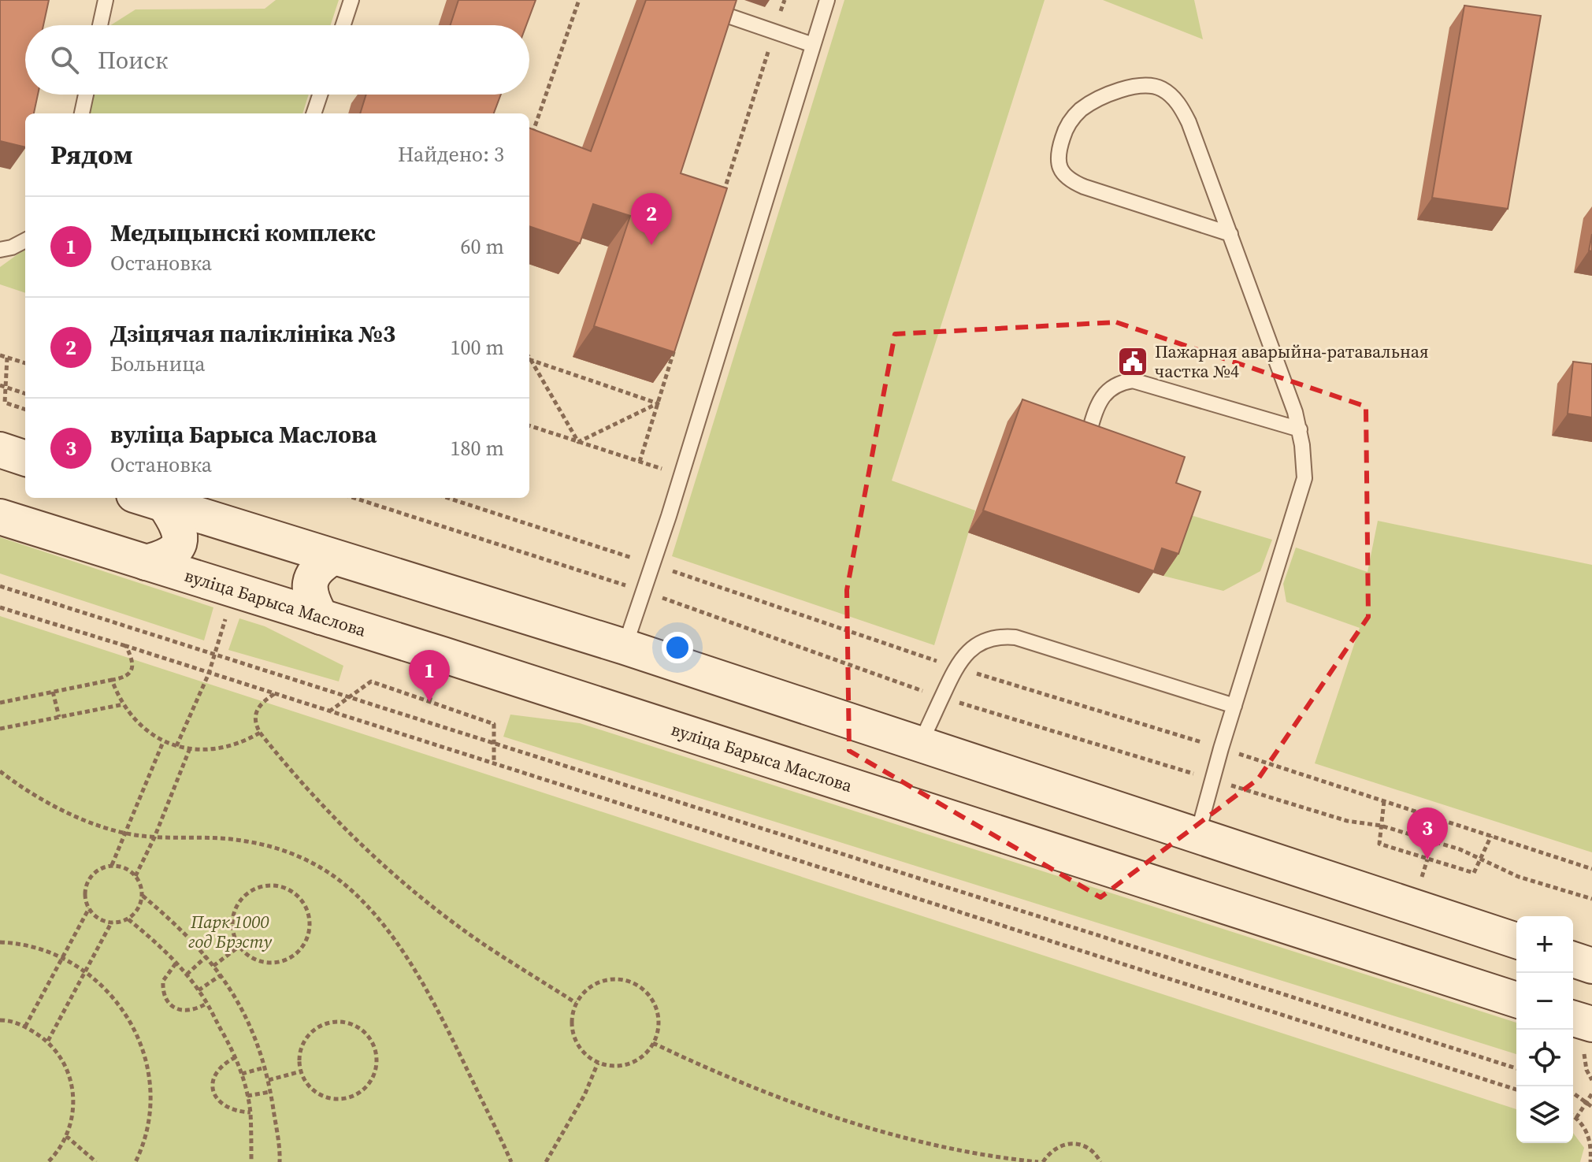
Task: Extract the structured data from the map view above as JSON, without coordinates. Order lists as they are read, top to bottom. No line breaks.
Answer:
{"streets":{"main road":["вуліца Барыса Маслова"]},"parks":["Парк 1000 год Брэсту"],"places":{"public building":["Пажарная аварыйна-ратавальная частка №4"]},"page":{"search":"Поиск","heading":["Рядом","Найдено: 3"],"pins":["2","1","3"],"list":[{"mark":"1","name":"Медыцынскі комплекс","note":"Остановка","value":"60 m"},{"mark":"2","name":"Дзіцячая паліклініка №3","note":"Больница","value":"100 m"},{"mark":"3","name":"вуліца Барыса Маслова","note":"Остановка","value":"180 m"}],"map_buttons":["+","−"]}}
